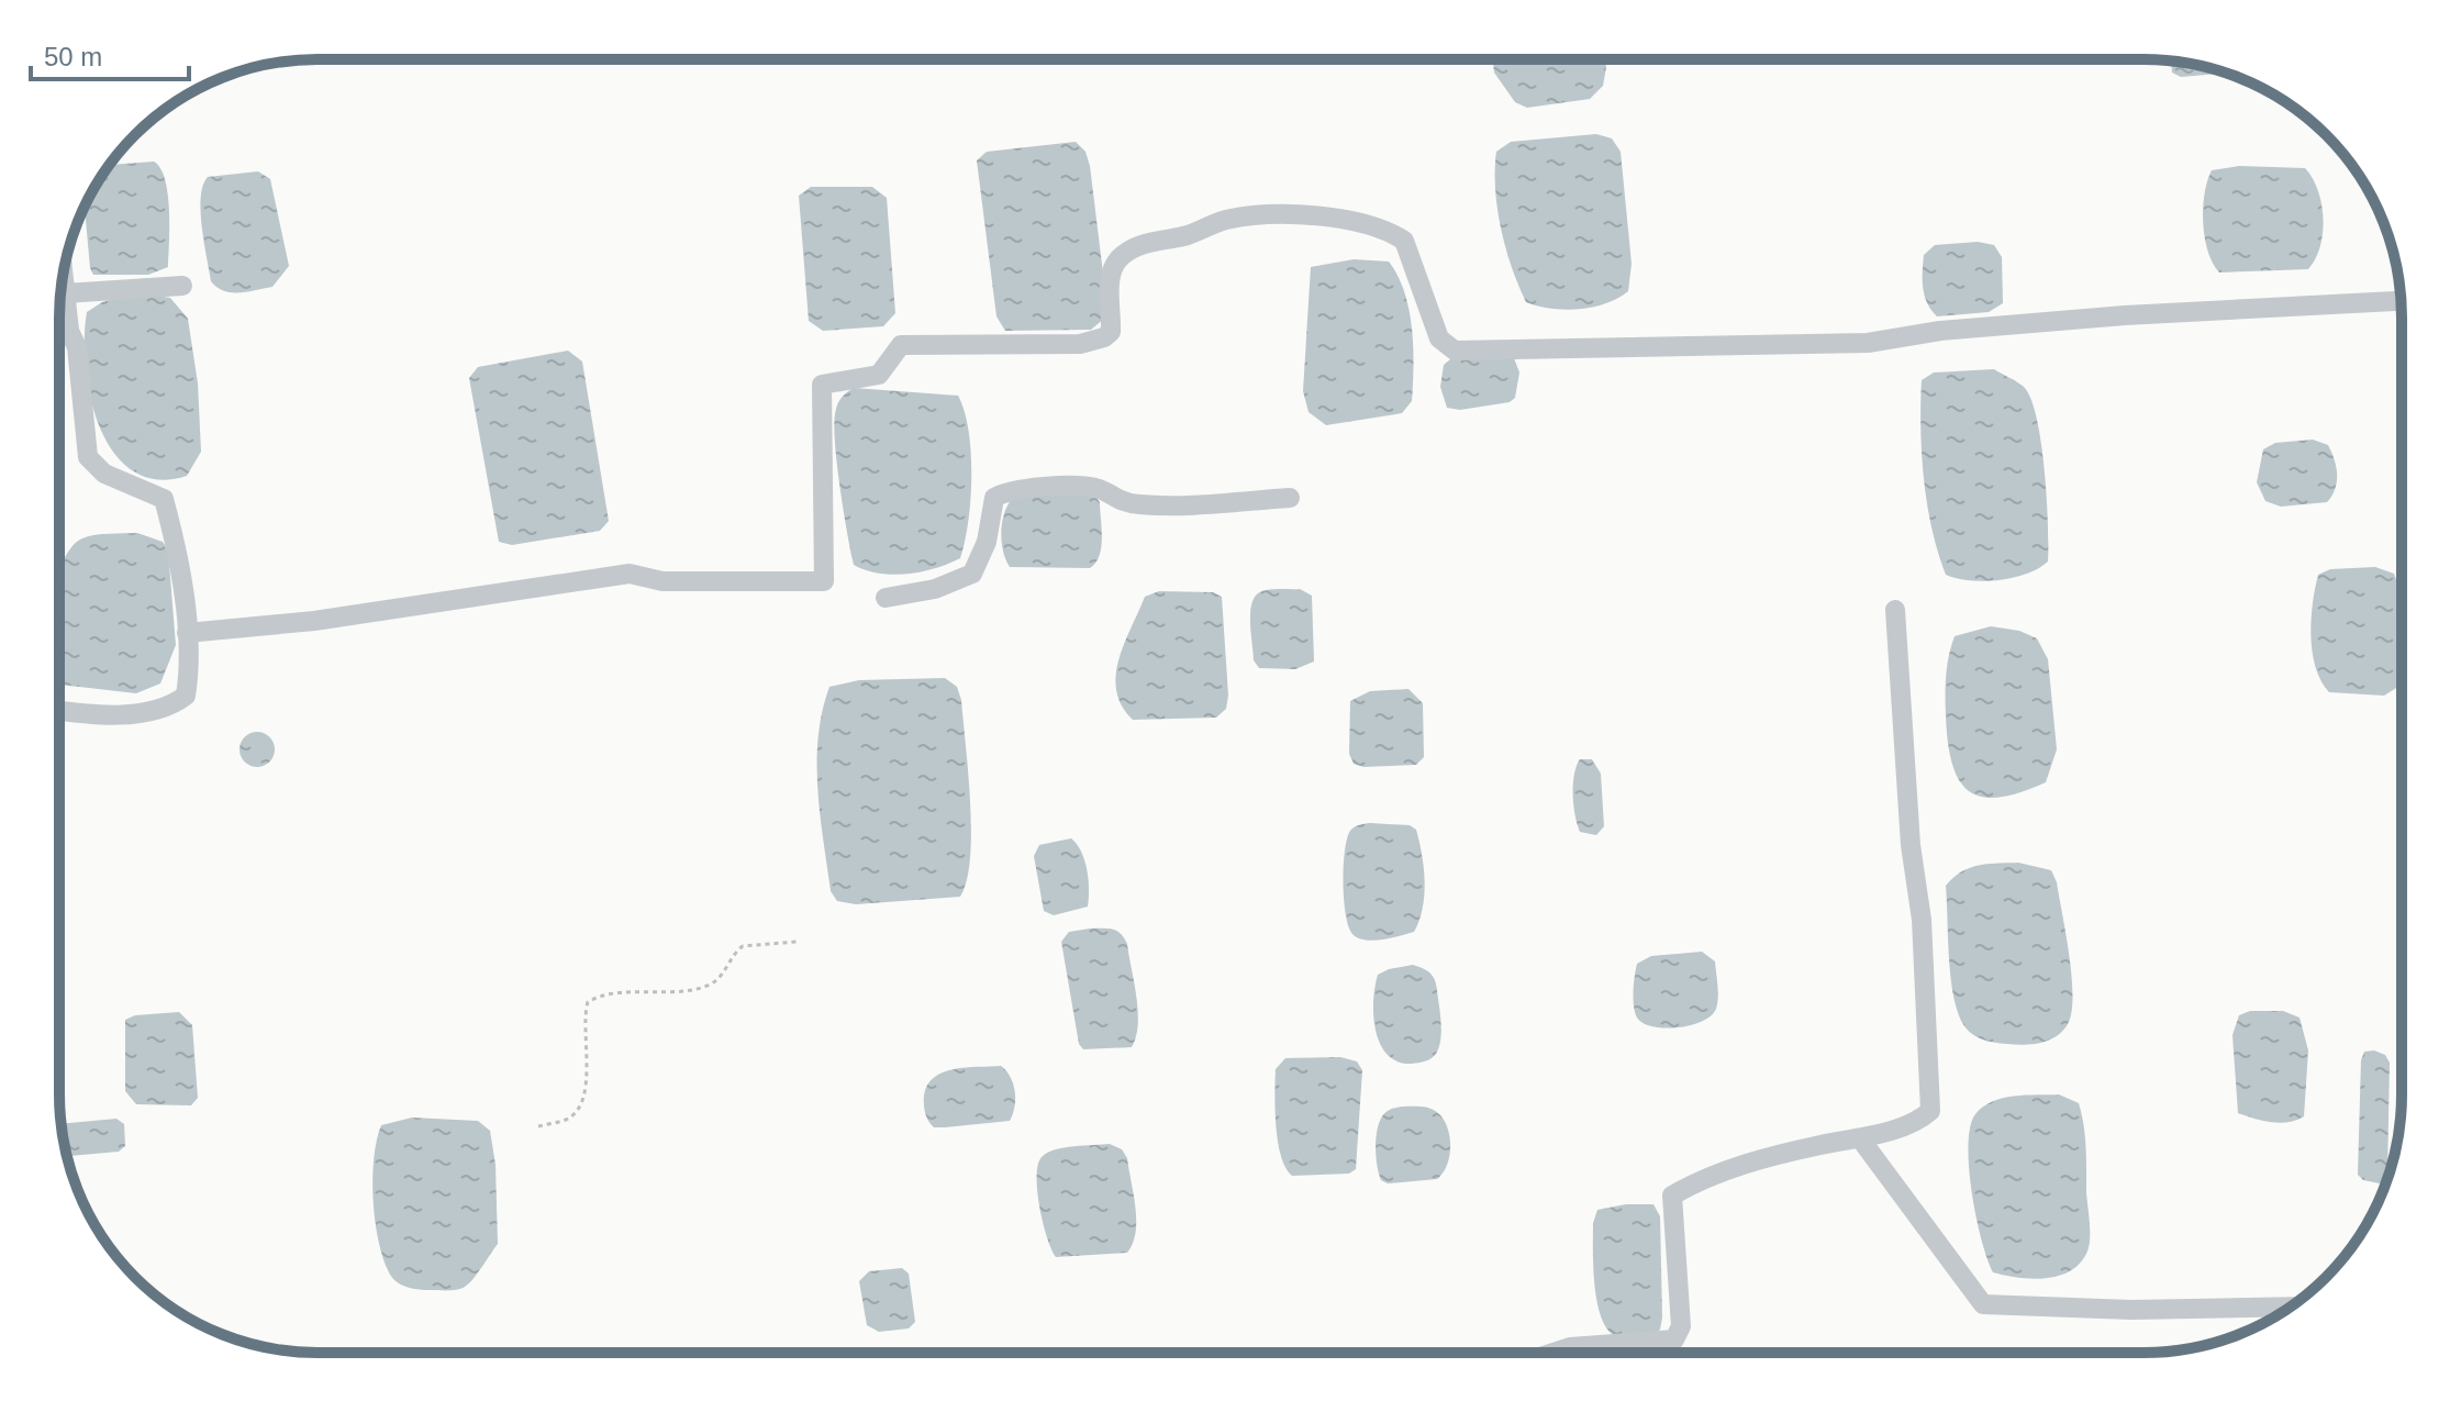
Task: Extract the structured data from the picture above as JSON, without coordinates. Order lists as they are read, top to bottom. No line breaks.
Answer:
{"scale_bar":"50 m"}
